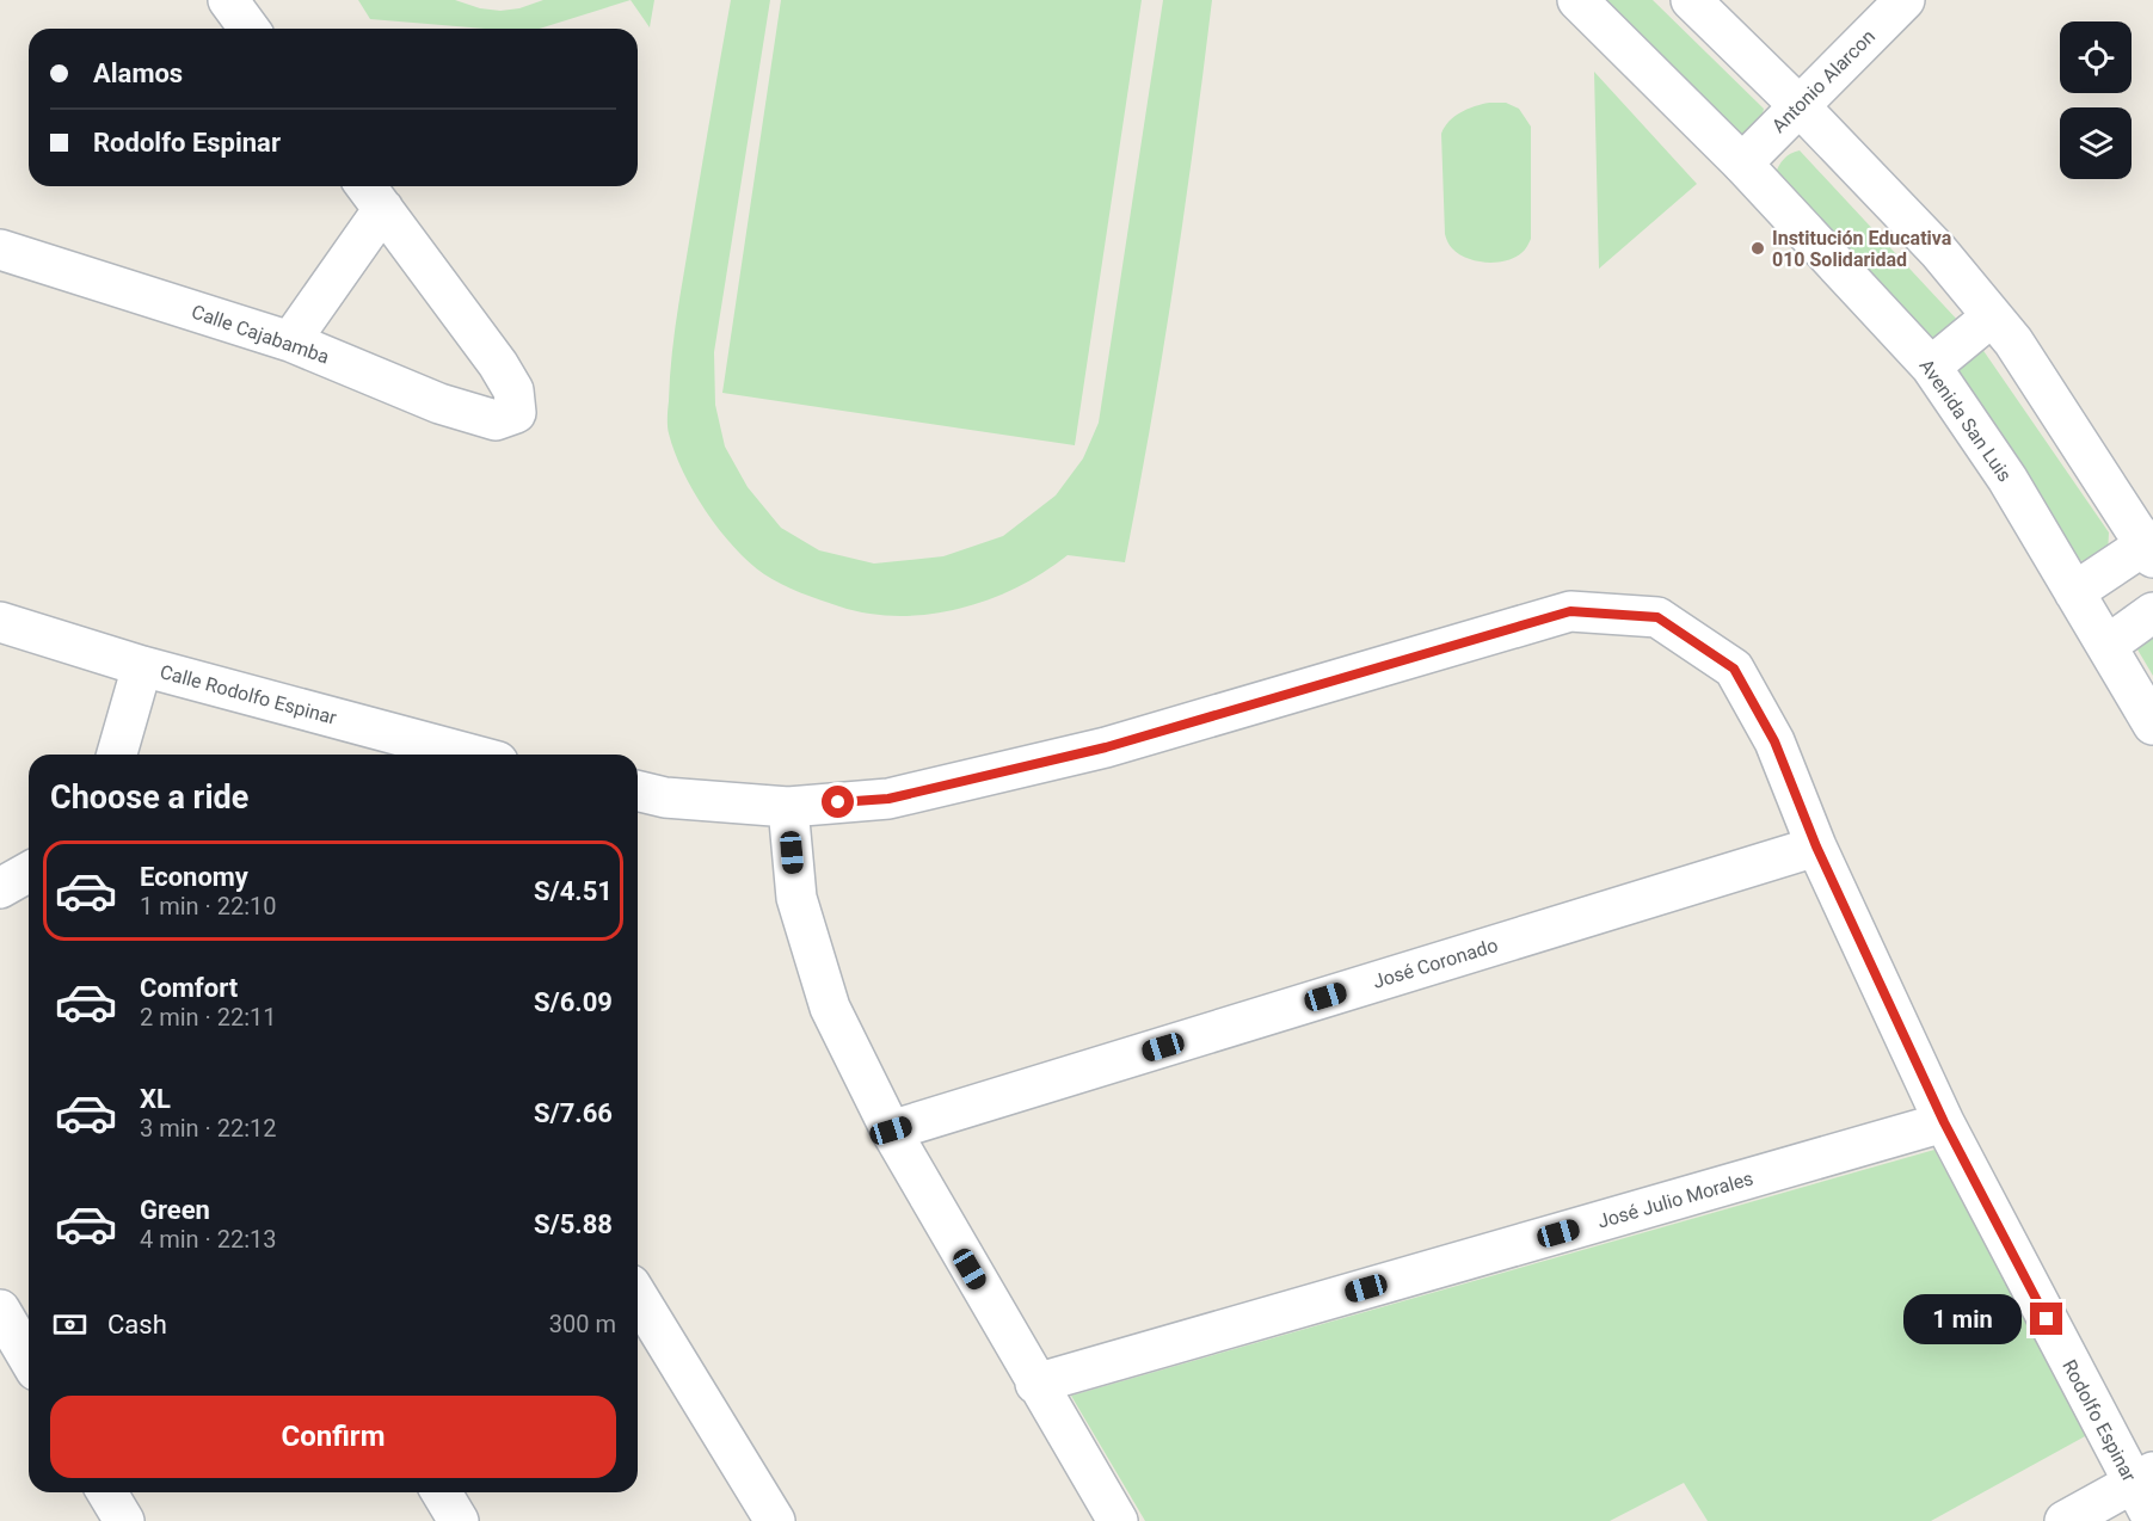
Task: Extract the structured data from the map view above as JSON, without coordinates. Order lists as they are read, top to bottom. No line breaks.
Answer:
{"streets":{"street":["Antonio Alarcon","Calle Cajabamba","Avenida San Luis","Calle Rodolfo Espinar","José Coronado","José Julio Morales","Rodolfo Espinar"]},"crossings":[["Antonio Alarcon","Avenida San Luis"],["José Coronado","Rodolfo Espinar"],["José Julio Morales","Rodolfo Espinar"]],"places":["Institución Educativa 010 Solidaridad"],"page":{"banner":["Alamos","Rodolfo Espinar"],"heading":"Choose a ride","list":[{"name":"Economy","note":"1 min · 22:10","value":"S/4.51"},{"name":"Comfort","note":"2 min · 22:11","value":"S/6.09"},{"name":"XL","note":"3 min · 22:12","value":"S/7.66"},{"name":"Green","note":"4 min · 22:13","value":"S/5.88"}],"pay":["Cash","300 m"],"bubble":"1 min","buttons":"Confirm"}}
